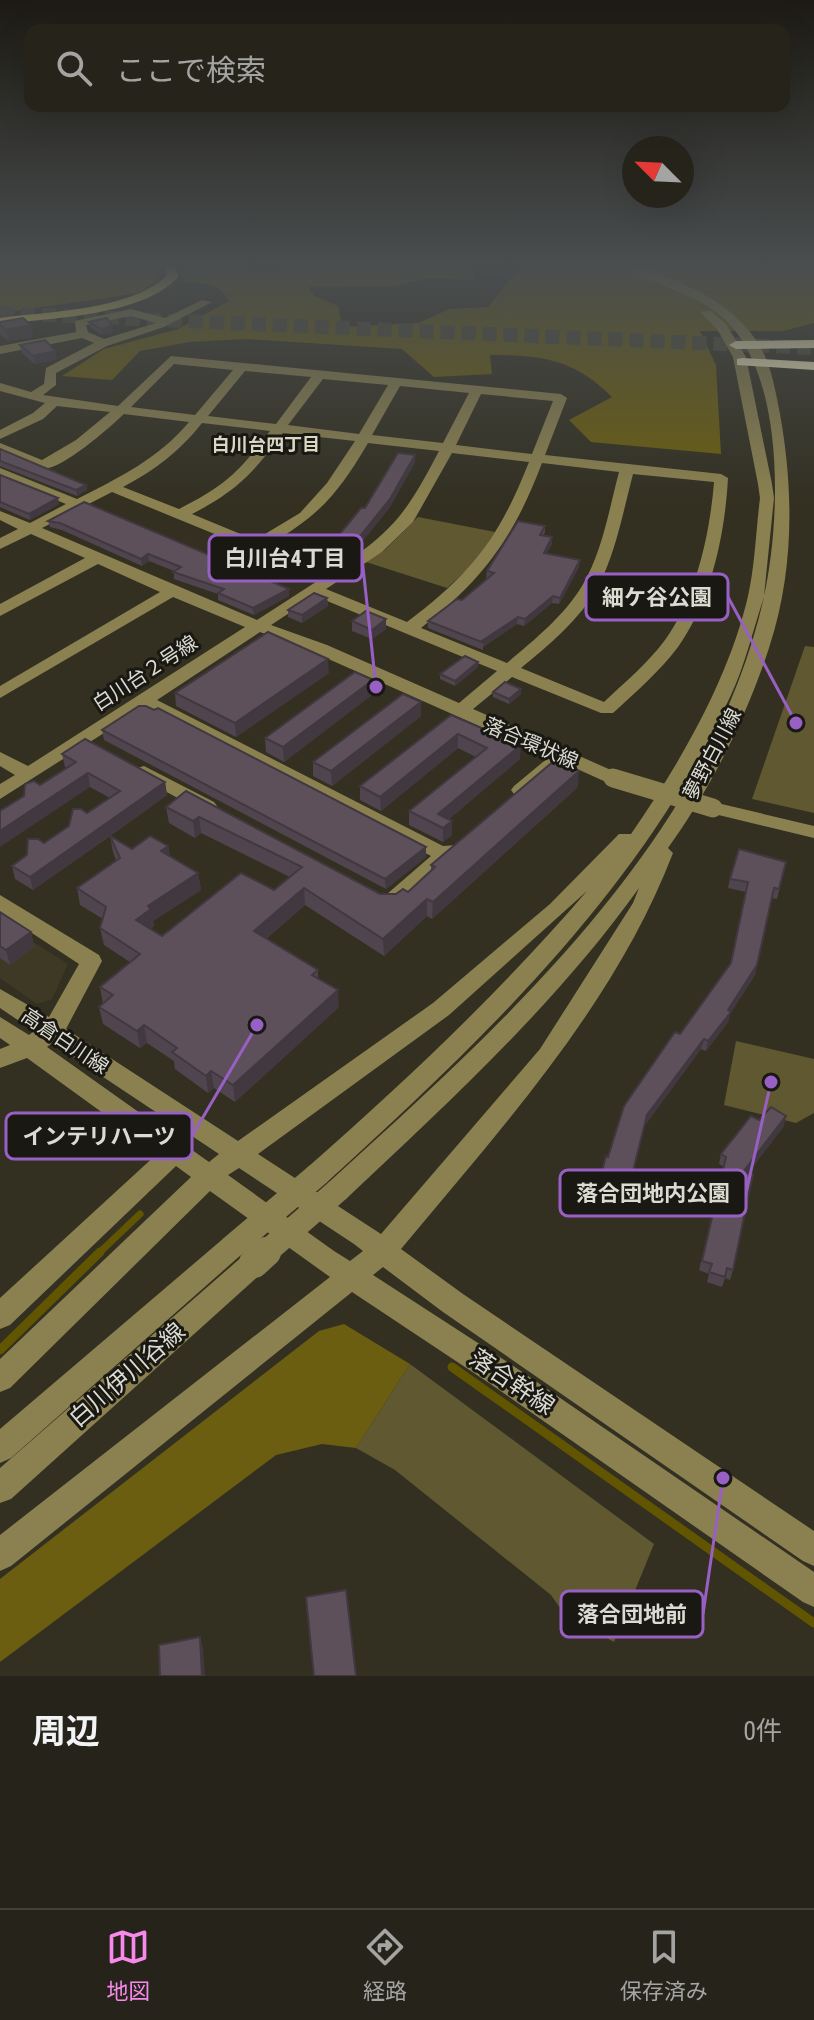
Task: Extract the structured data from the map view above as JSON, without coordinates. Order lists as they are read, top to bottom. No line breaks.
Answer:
{"streets":{"street":["白川台２号線","落合環状線","夢野白川線","高倉白川線","白川伊川谷線","落合幹線"]},"crossings":[["白川台２号線","落合環状線"],["夢野白川線","白川伊川谷線"],["高倉白川線","落合幹線"]],"districts":["白川台四丁目"],"places":["白川台4丁目","細ケ谷公園","インテリハーツ","落合団地内公園","落合団地前"],"north":"top left","page":{"search":"ここで検索","heading":["周辺","0件"],"nav":["地図","経路","保存済み"]}}
